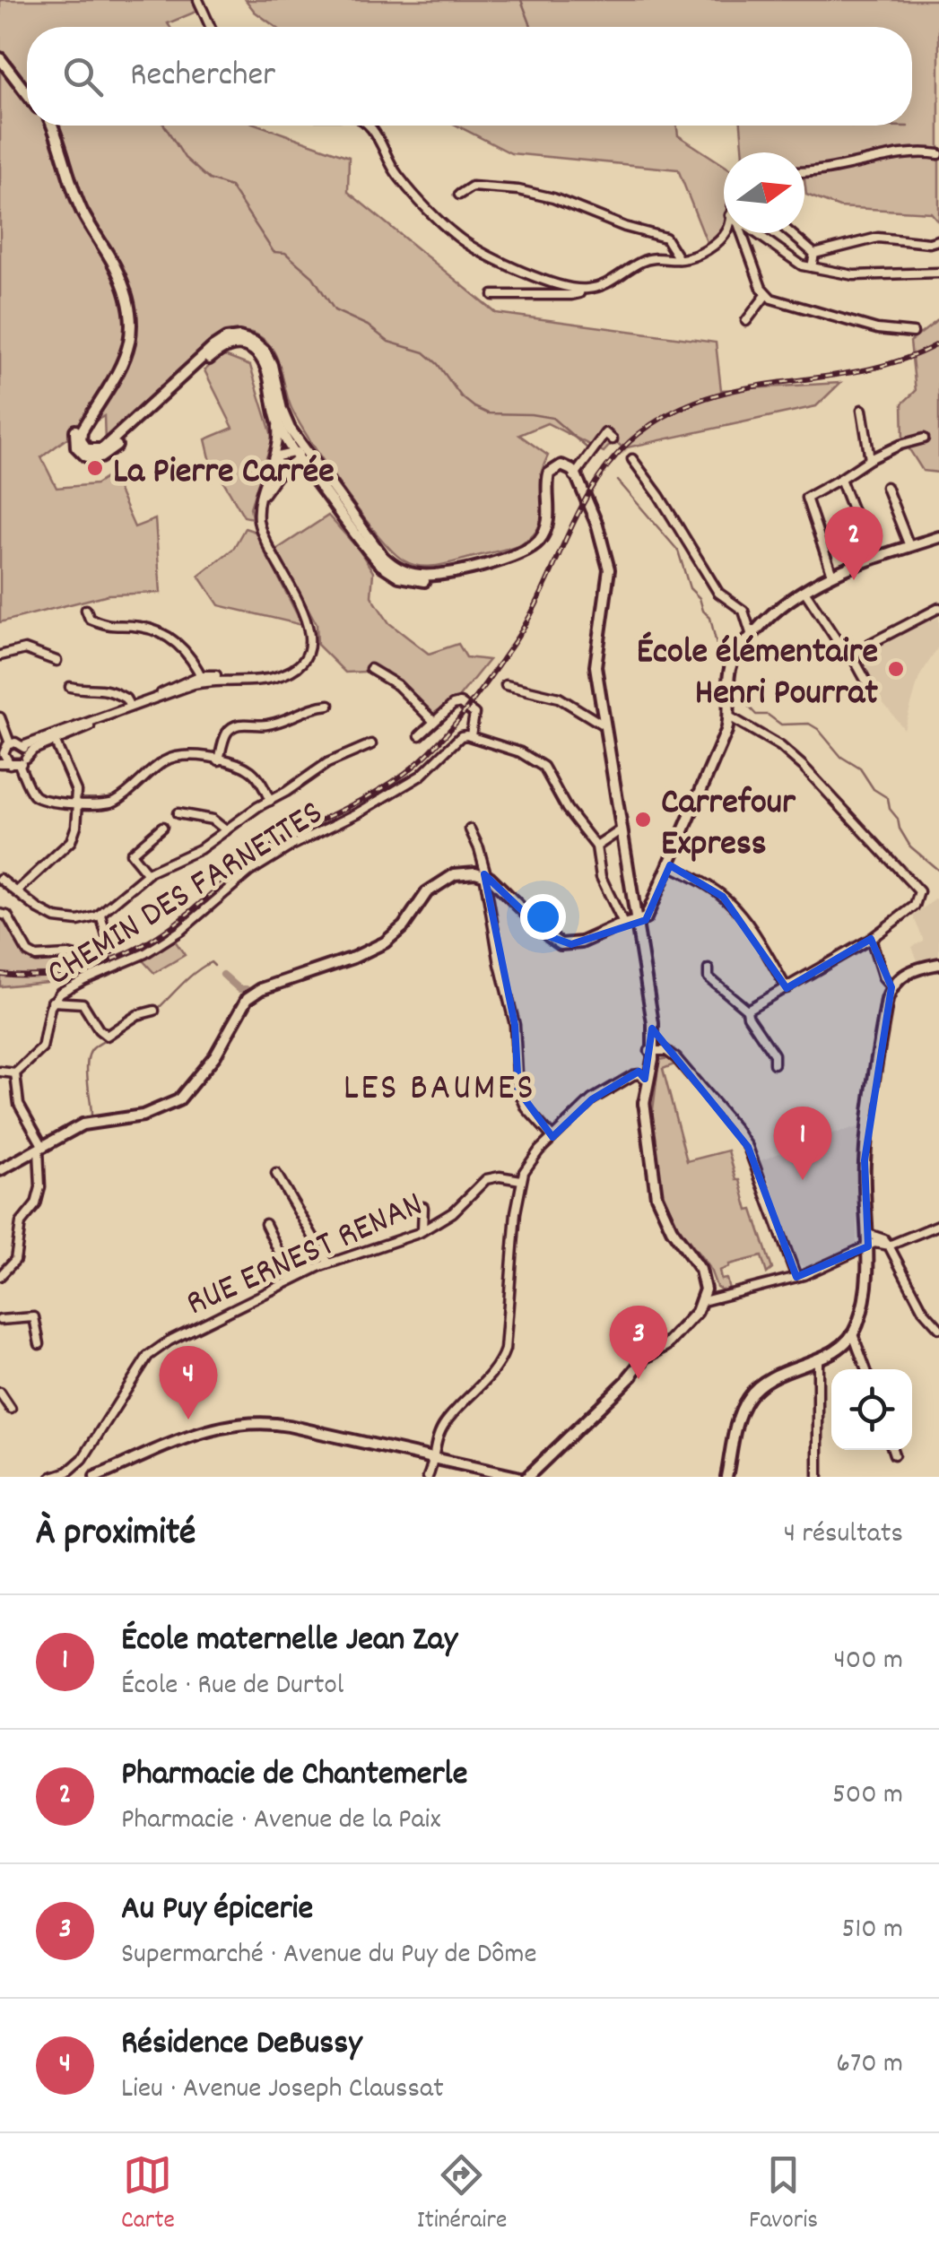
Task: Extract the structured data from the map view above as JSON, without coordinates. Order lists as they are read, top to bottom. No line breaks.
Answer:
{"streets":{"street":["CHEMIN DES FARNETTES","RUE ERNEST RENAN"]},"districts":["LES BAUMES"],"places":["La Pierre Carrée","École élémentaire Henri Pourrat","Carrefour Express"],"north":"right","page":{"search":"Rechercher","pins":["2","1","3","4"],"heading":["À proximité","4 résultats"],"list":[{"mark":"1","name":"École maternelle Jean Zay","note":"École · Rue de Durtol","value":"400 m"},{"mark":"2","name":"Pharmacie de Chantemerle","note":"Pharmacie · Avenue de la Paix","value":"500 m"},{"mark":"3","name":"Au Puy épicerie","note":"Supermarché · Avenue du Puy de Dôme","value":"510 m"},{"mark":"4","name":"Résidence DeBussy","note":"Lieu · Avenue Joseph Claussat","value":"670 m"}],"nav":["Carte","Itinéraire","Favoris"]}}
